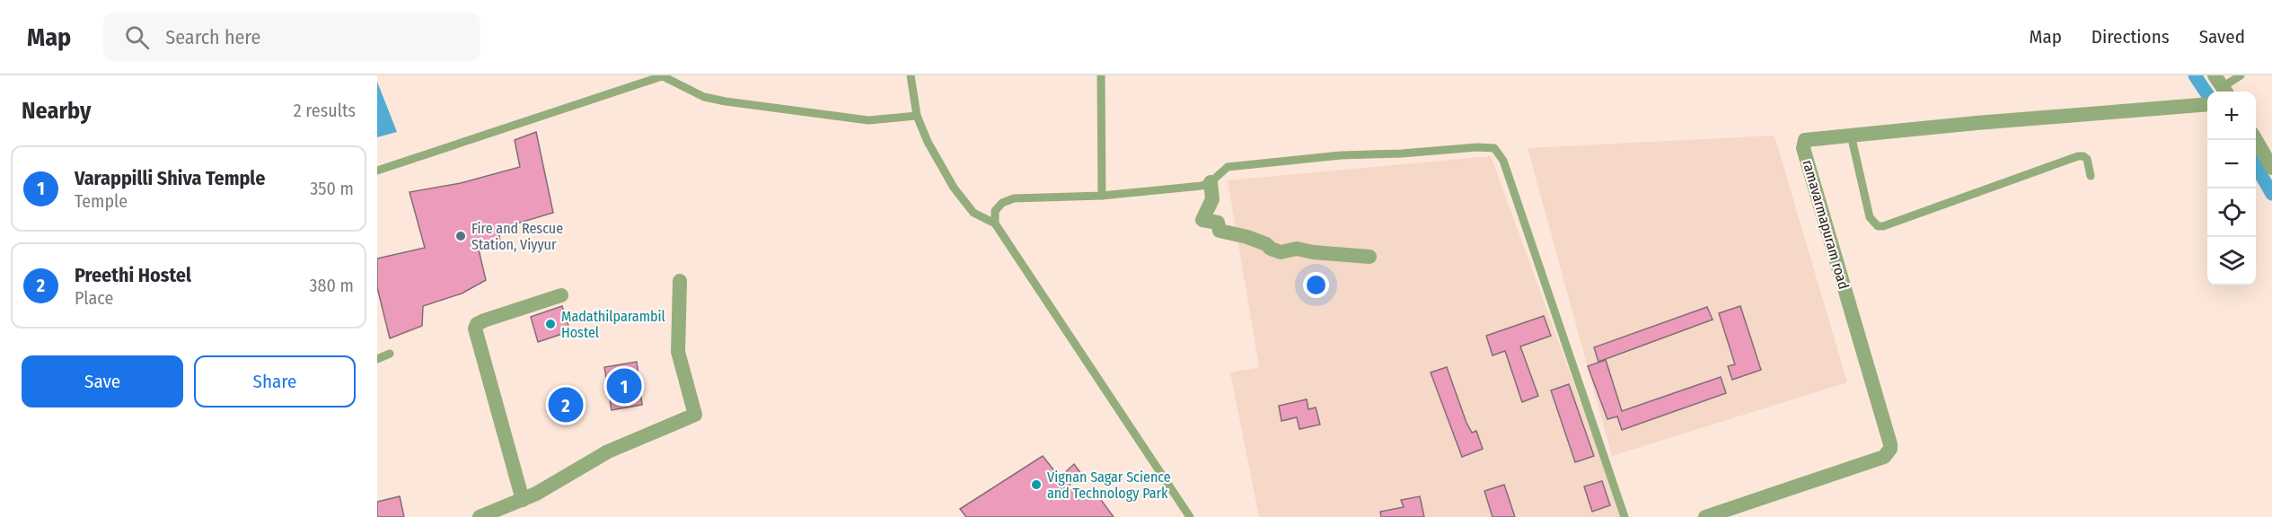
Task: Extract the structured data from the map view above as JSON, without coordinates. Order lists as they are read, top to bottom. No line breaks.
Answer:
{"streets":{"street":["ramavarmapuram road"]},"places":["Fire and Rescue Station, Viyyur","Madathilparambil Hostel","Vignan Sagar Science and Technology Park"],"page":{"header":"Map","search":"Search here","nav":["Map","Directions","Saved"],"heading":["Nearby","2 results"],"map_buttons":["+","−"],"list":[{"mark":"1","name":"Varappilli Shiva Temple","note":"Temple","value":"350 m"},{"mark":"2","name":"Preethi Hostel","note":"Place","value":"380 m"}],"buttons":["Save","Share"],"pins":["1","2"]}}
